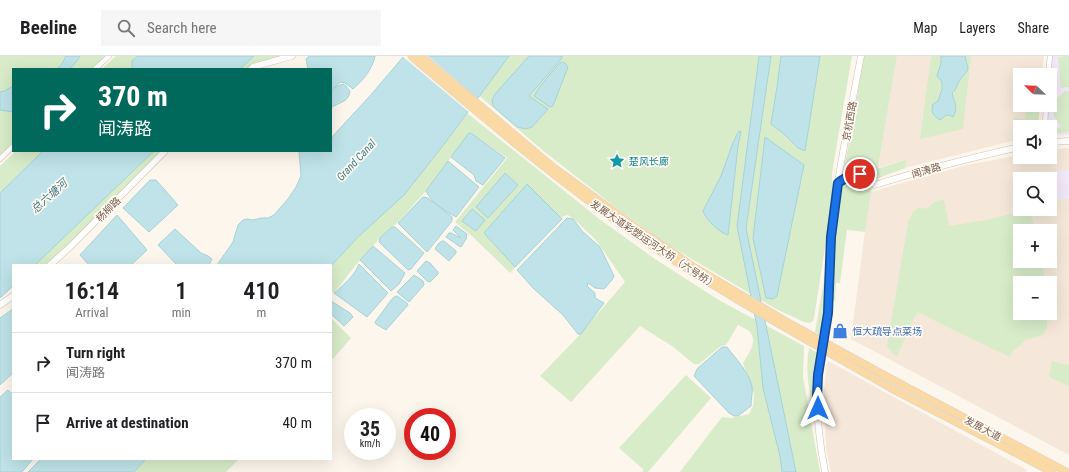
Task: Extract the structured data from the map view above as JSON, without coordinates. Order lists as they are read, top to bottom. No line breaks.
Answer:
{"streets":{"main road":["发展大道彩塑运河大桥（六号桥）","发展大道"],"street":["京杭西路","闻涛路","杨柳路"]},"crossings":[["京杭西路","闻涛路"],["发展大道彩塑运河大桥（六号桥）","发展大道"]],"water":["Grand Canal","总六塘河"],"places":{"place":["楚风长廊"],"shop":["恒大疏导点菜场"]},"north":"top left","page":{"header":"Beeline","search":"Search here","nav":["Map","Layers","Share"],"map_buttons":["+","−"],"turn":["370 m","闻涛路"],"eta":["16:14","Arrival","1","min","410","m"],"list":[{"name":"Turn right","note":"闻涛路","value":"370 m"},{"name":"Arrive at destination","value":"40 m"}],"speed":"35 km/h","limit":"40"}}
